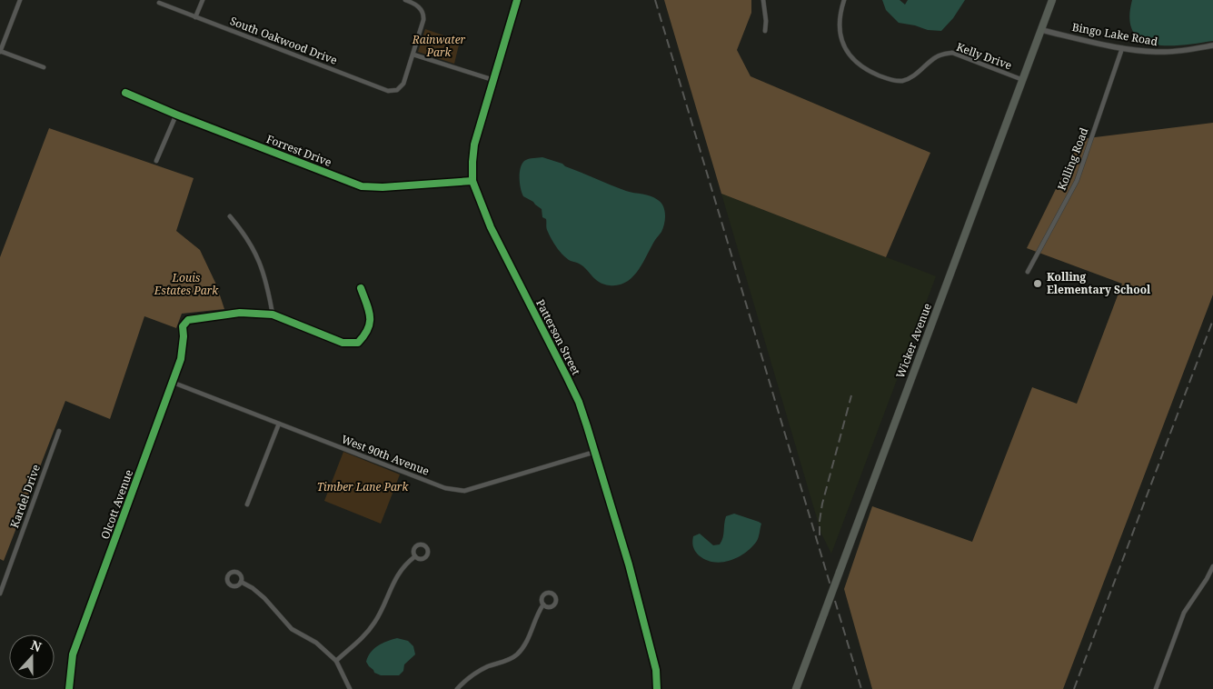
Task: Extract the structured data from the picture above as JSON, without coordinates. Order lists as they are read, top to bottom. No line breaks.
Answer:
{"streets":{"highway":["Wicker Avenue"],"street":["Bingo Lake Road","South Oakwood Drive","Kelly Drive","Forrest Drive","Kolling Road","Patterson Street","West 90th Avenue","Kardel Drive","Olcott Avenue"]},"crossings":[["Bingo Lake Road","Kolling Road"],["Bingo Lake Road","Wicker Avenue"],["Kelly Drive","Wicker Avenue"],["Forrest Drive","Patterson Street"],["Patterson Street","West 90th Avenue"],["West 90th Avenue","Olcott Avenue"]],"parks":["Rainwater Park","Louis Estates Park","Timber Lane Park"],"places":["Kolling Elementary School"],"north":"top"}
